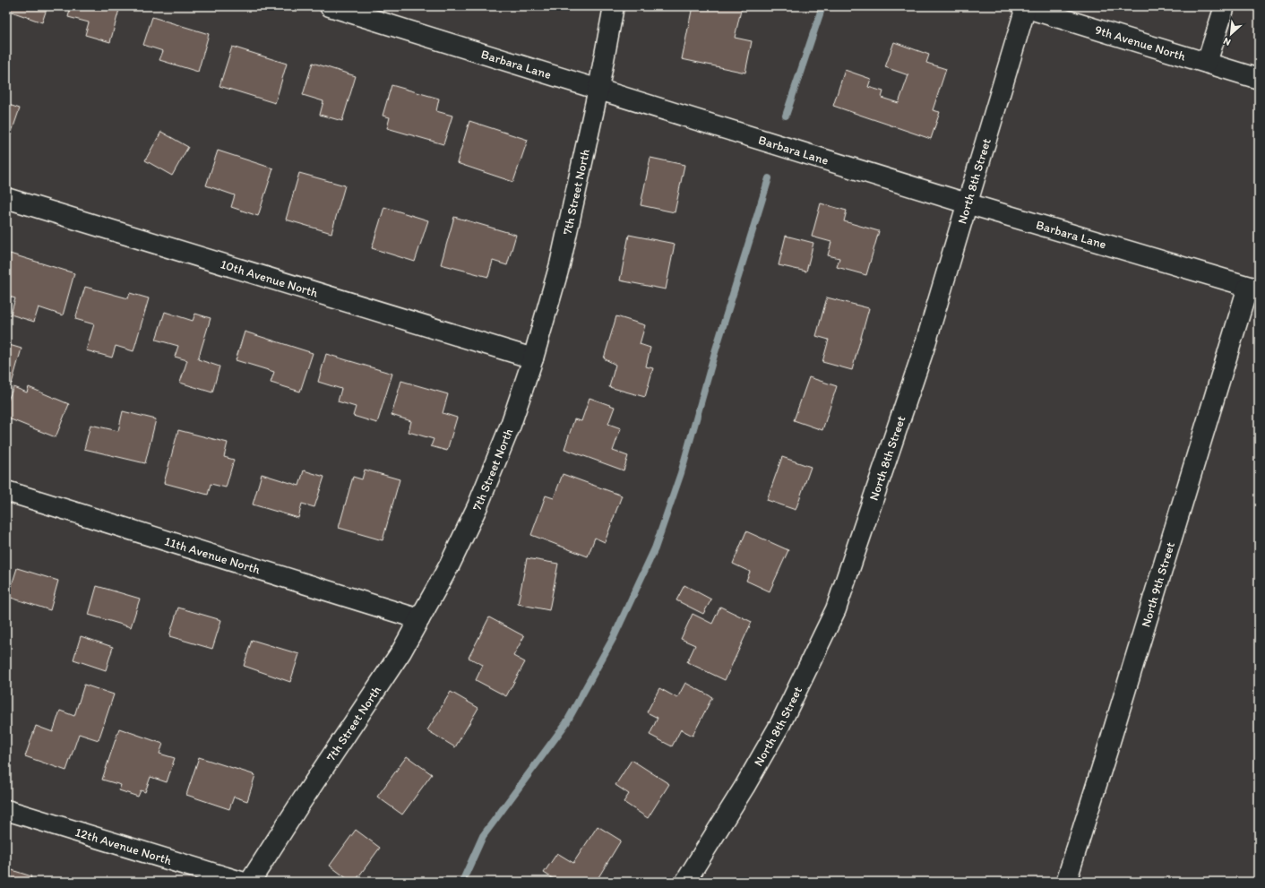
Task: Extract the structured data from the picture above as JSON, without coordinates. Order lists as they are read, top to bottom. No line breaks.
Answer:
{"streets":{"street":["9th Avenue North","Barbara Lane","North 8th Street","7th Street North","10th Avenue North","11th Avenue North","North 9th Street","12th Avenue North"]},"crossings":[["9th Avenue North","North 8th Street"],["Barbara Lane","North 8th Street"],["Barbara Lane","7th Street North"],["Barbara Lane","North 9th Street"],["7th Street North","10th Avenue North"],["7th Street North","11th Avenue North"]],"north":"bottom left"}
